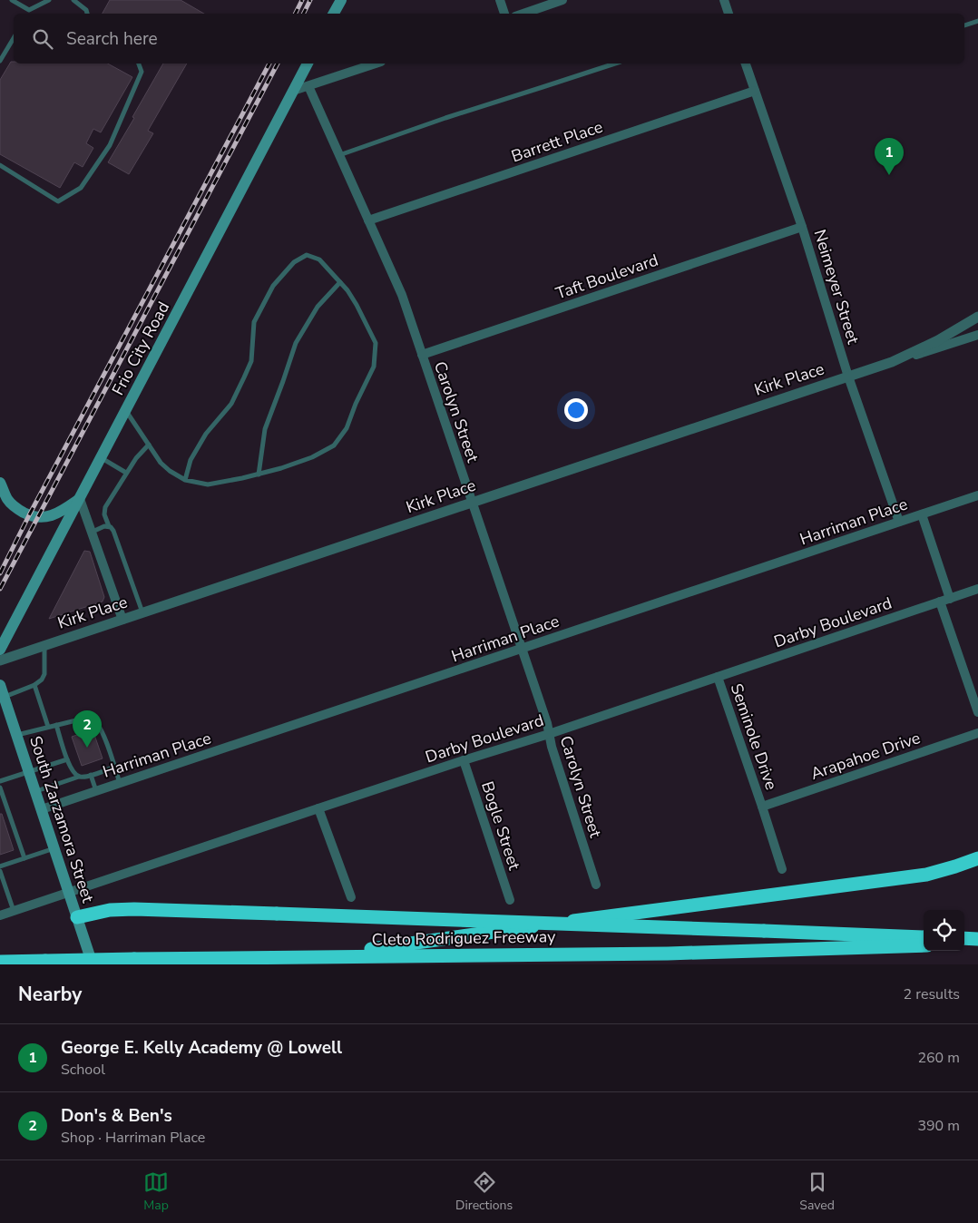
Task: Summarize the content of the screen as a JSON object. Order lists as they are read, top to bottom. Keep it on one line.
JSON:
{"streets":{"highway":["Cleto Rodriguez Freeway"],"main road":["Frio City Road","South Zarzamora Street"],"street":["Barrett Place","Taft Boulevard","Neimeyer Street","Kirk Place","Carolyn Street","Harriman Place","Darby Boulevard","Seminole Drive","Arapahoe Drive","Bogle Street"]},"crossings":[["Barrett Place","Neimeyer Street"],["Barrett Place","Carolyn Street"],["Taft Boulevard","Neimeyer Street"],["Taft Boulevard","Carolyn Street"],["Neimeyer Street","Kirk Place"],["Neimeyer Street","Harriman Place"],["Kirk Place","Carolyn Street"],["Carolyn Street","Harriman Place"],["Carolyn Street","Darby Boulevard"],["Harriman Place","South Zarzamora Street"],["Darby Boulevard","Seminole Drive"],["Darby Boulevard","South Zarzamora Street"],["Darby Boulevard","Bogle Street"],["Seminole Drive","Arapahoe Drive"]],"page":{"search":"Search here","pins":["1","2"],"heading":["Nearby","2 results"],"list":[{"mark":"1","name":"George E. Kelly Academy @ Lowell","note":"School","value":"260 m"},{"mark":"2","name":"Don's & Ben's","note":"Shop · Harriman Place","value":"390 m"}],"nav":["Map","Directions","Saved"]}}
